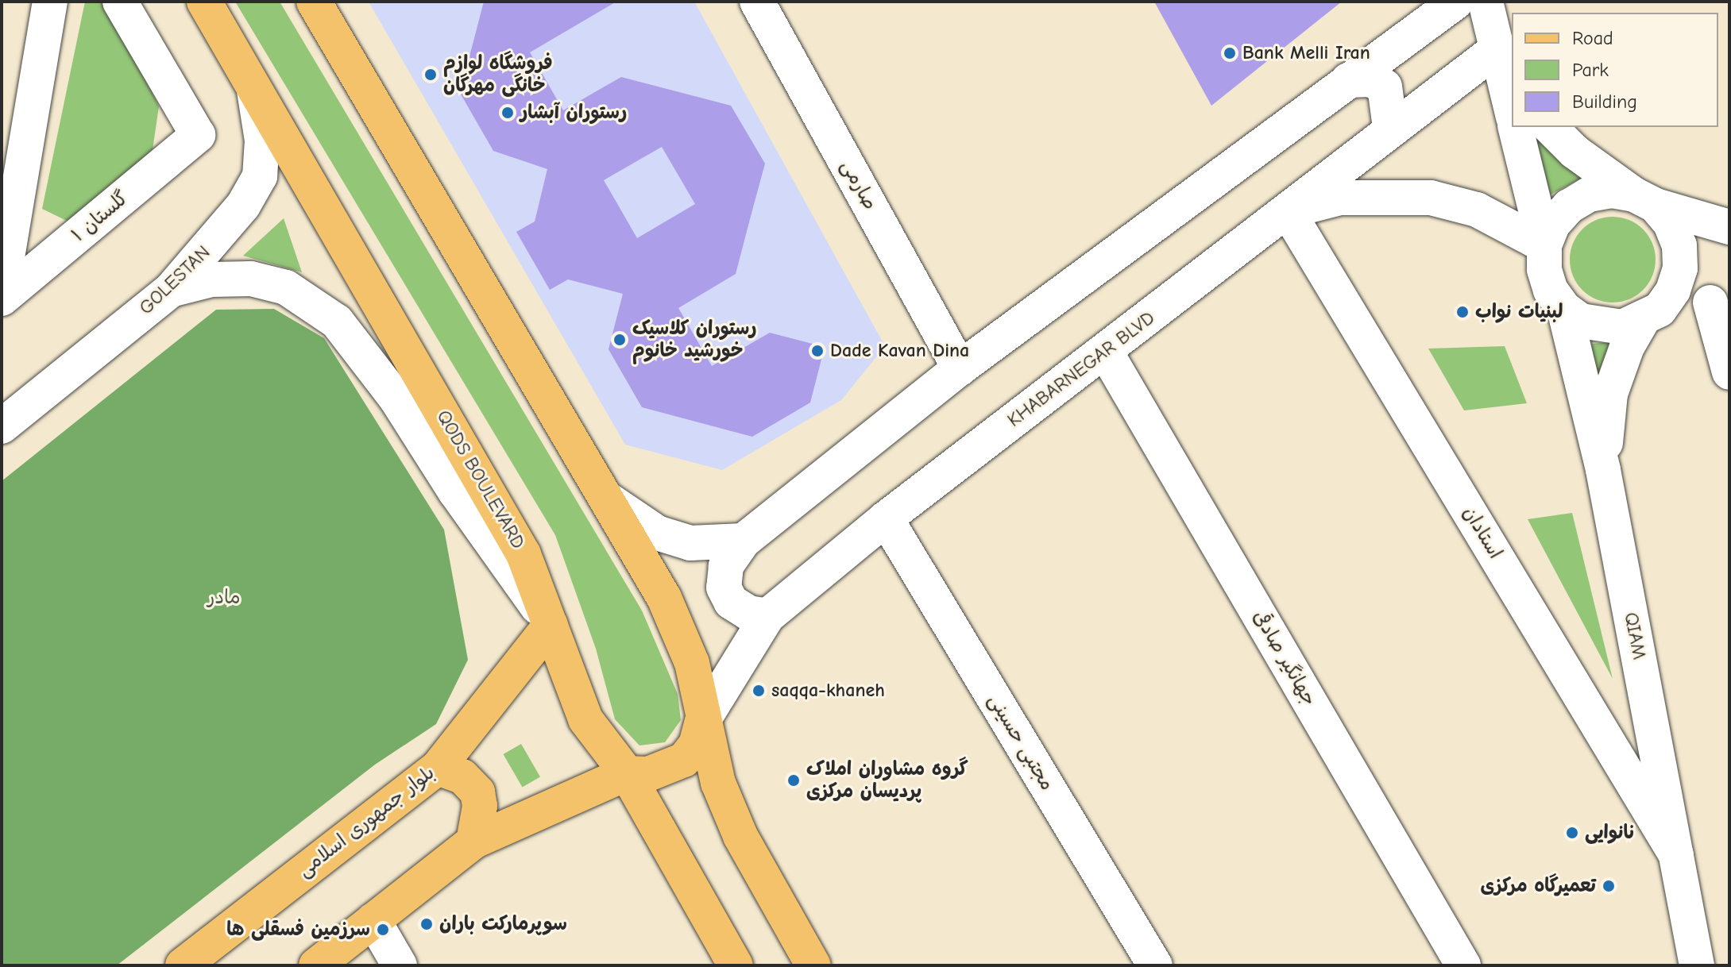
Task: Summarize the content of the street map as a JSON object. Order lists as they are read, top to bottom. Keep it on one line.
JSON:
{"streets":{"main road":["QODS BOULEVARD","بلوار جمهوری اسلامی"],"street":["صارمی","گلستان ۱","GOLESTAN","KHABARNEGAR BLVD","استادان","QIAM","جهانگیر صادقی","مجتبی حسینی"]},"crossings":[["GOLESTAN","QODS BOULEVARD"],["KHABARNEGAR BLVD","استادان"],["KHABARNEGAR BLVD","جهانگیر صادقی"],["KHABARNEGAR BLVD","مجتبی حسینی"],["QODS BOULEVARD","بلوار جمهوری اسلامی"],["استادان","QIAM"]],"parks":["مادر"],"places":["Bank Melli Iran","فروشگاه لوازم خانگی مهرگان","رستوران آبشار","لبنیات نواب","رستوران کلاسیک خورشید خانوم","Dade Kavan Dina","saqqa-khaneh","گروه مشاوران املاک پردیسان مرکزی","نانوایی","تعمیرگاه مرکزی","سوپرمارکت باران","سرزمین فسقلی ها"],"legend":["Road","Park","Building"]}
